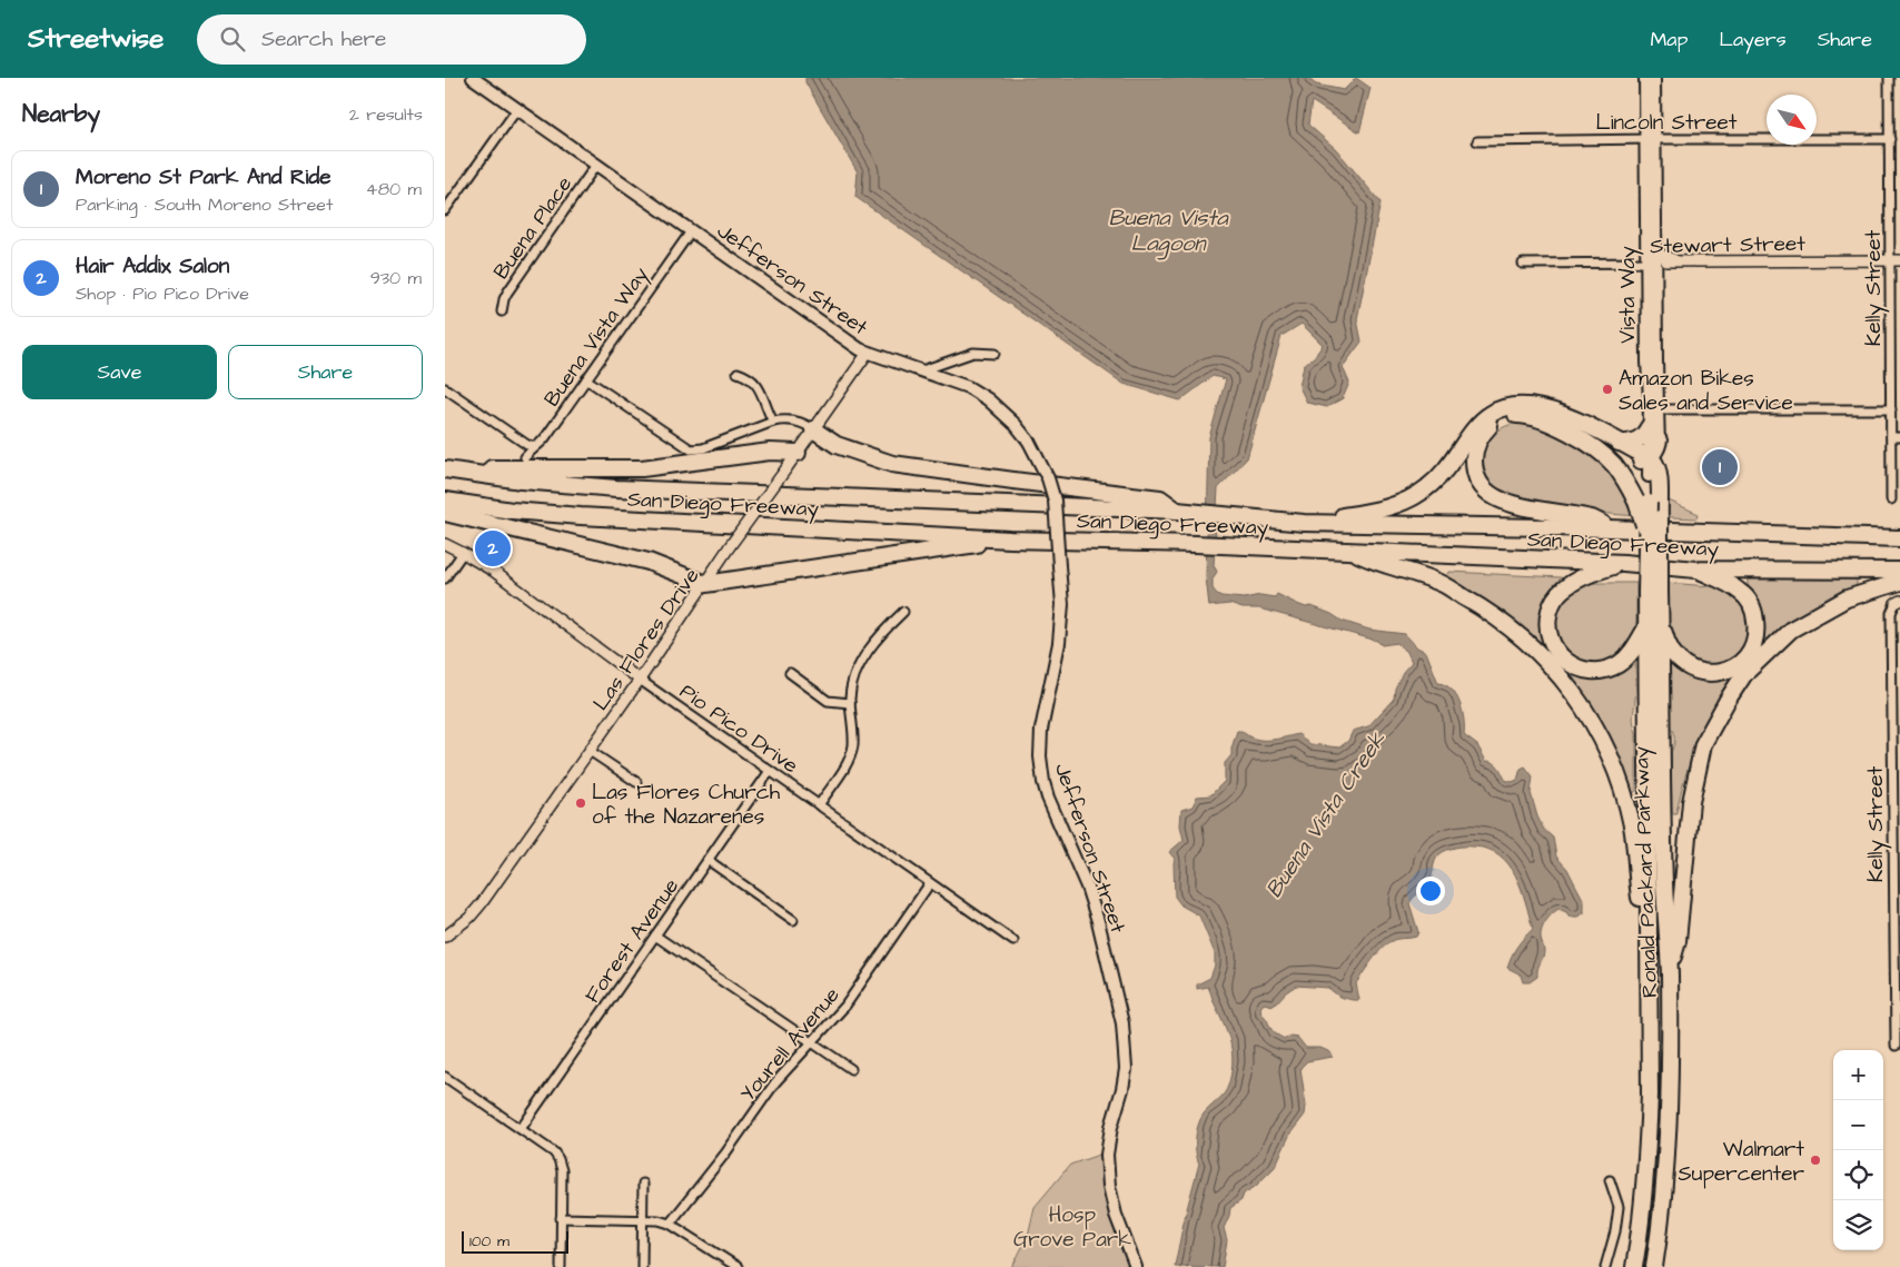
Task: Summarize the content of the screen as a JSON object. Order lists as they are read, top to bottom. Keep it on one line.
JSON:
{"streets":{"highway":["Vista Way","San Diego Freeway","Ronald Packard Parkway"],"main road":["Jefferson Street"],"street":["Lincoln Street","Buena Place","Stewart Street","Kelly Street","Buena Vista Way","Las Flores Drive","Pio Pico Drive","Forest Avenue","Yourell Avenue"]},"crossings":[["Lincoln Street","Kelly Street"],["Lincoln Street","Vista Way"],["Buena Place","Jefferson Street"],["Stewart Street","Kelly Street"],["Stewart Street","Vista Way"],["Jefferson Street","Buena Vista Way"],["Jefferson Street","Las Flores Drive"],["Vista Way","Ronald Packard Parkway"],["Las Flores Drive","Pio Pico Drive"],["Pio Pico Drive","Forest Avenue"],["Pio Pico Drive","Yourell Avenue"]],"water":["Buena Vista Lagoon","Buena Vista Creek"],"parks":["Hosp Grove Park"],"places":["Amazon Bikes Sales and Service","Las Flores Church of the Nazarenes","Walmart Supercenter"],"scale_bar":"100 m","north":"bottom right","page":{"header":"Streetwise","search":"Search here","nav":["Map","Layers","Share"],"heading":["Nearby","2 results"],"list":[{"mark":"1","name":"Moreno St Park And Ride","note":"Parking · South Moreno Street","value":"480 m"},{"mark":"2","name":"Hair Addix Salon","note":"Shop · Pio Pico Drive","value":"930 m"}],"buttons":["Save","Share"],"pins":["1","2"],"map_buttons":["+","−"],"scale":"100 m"}}
